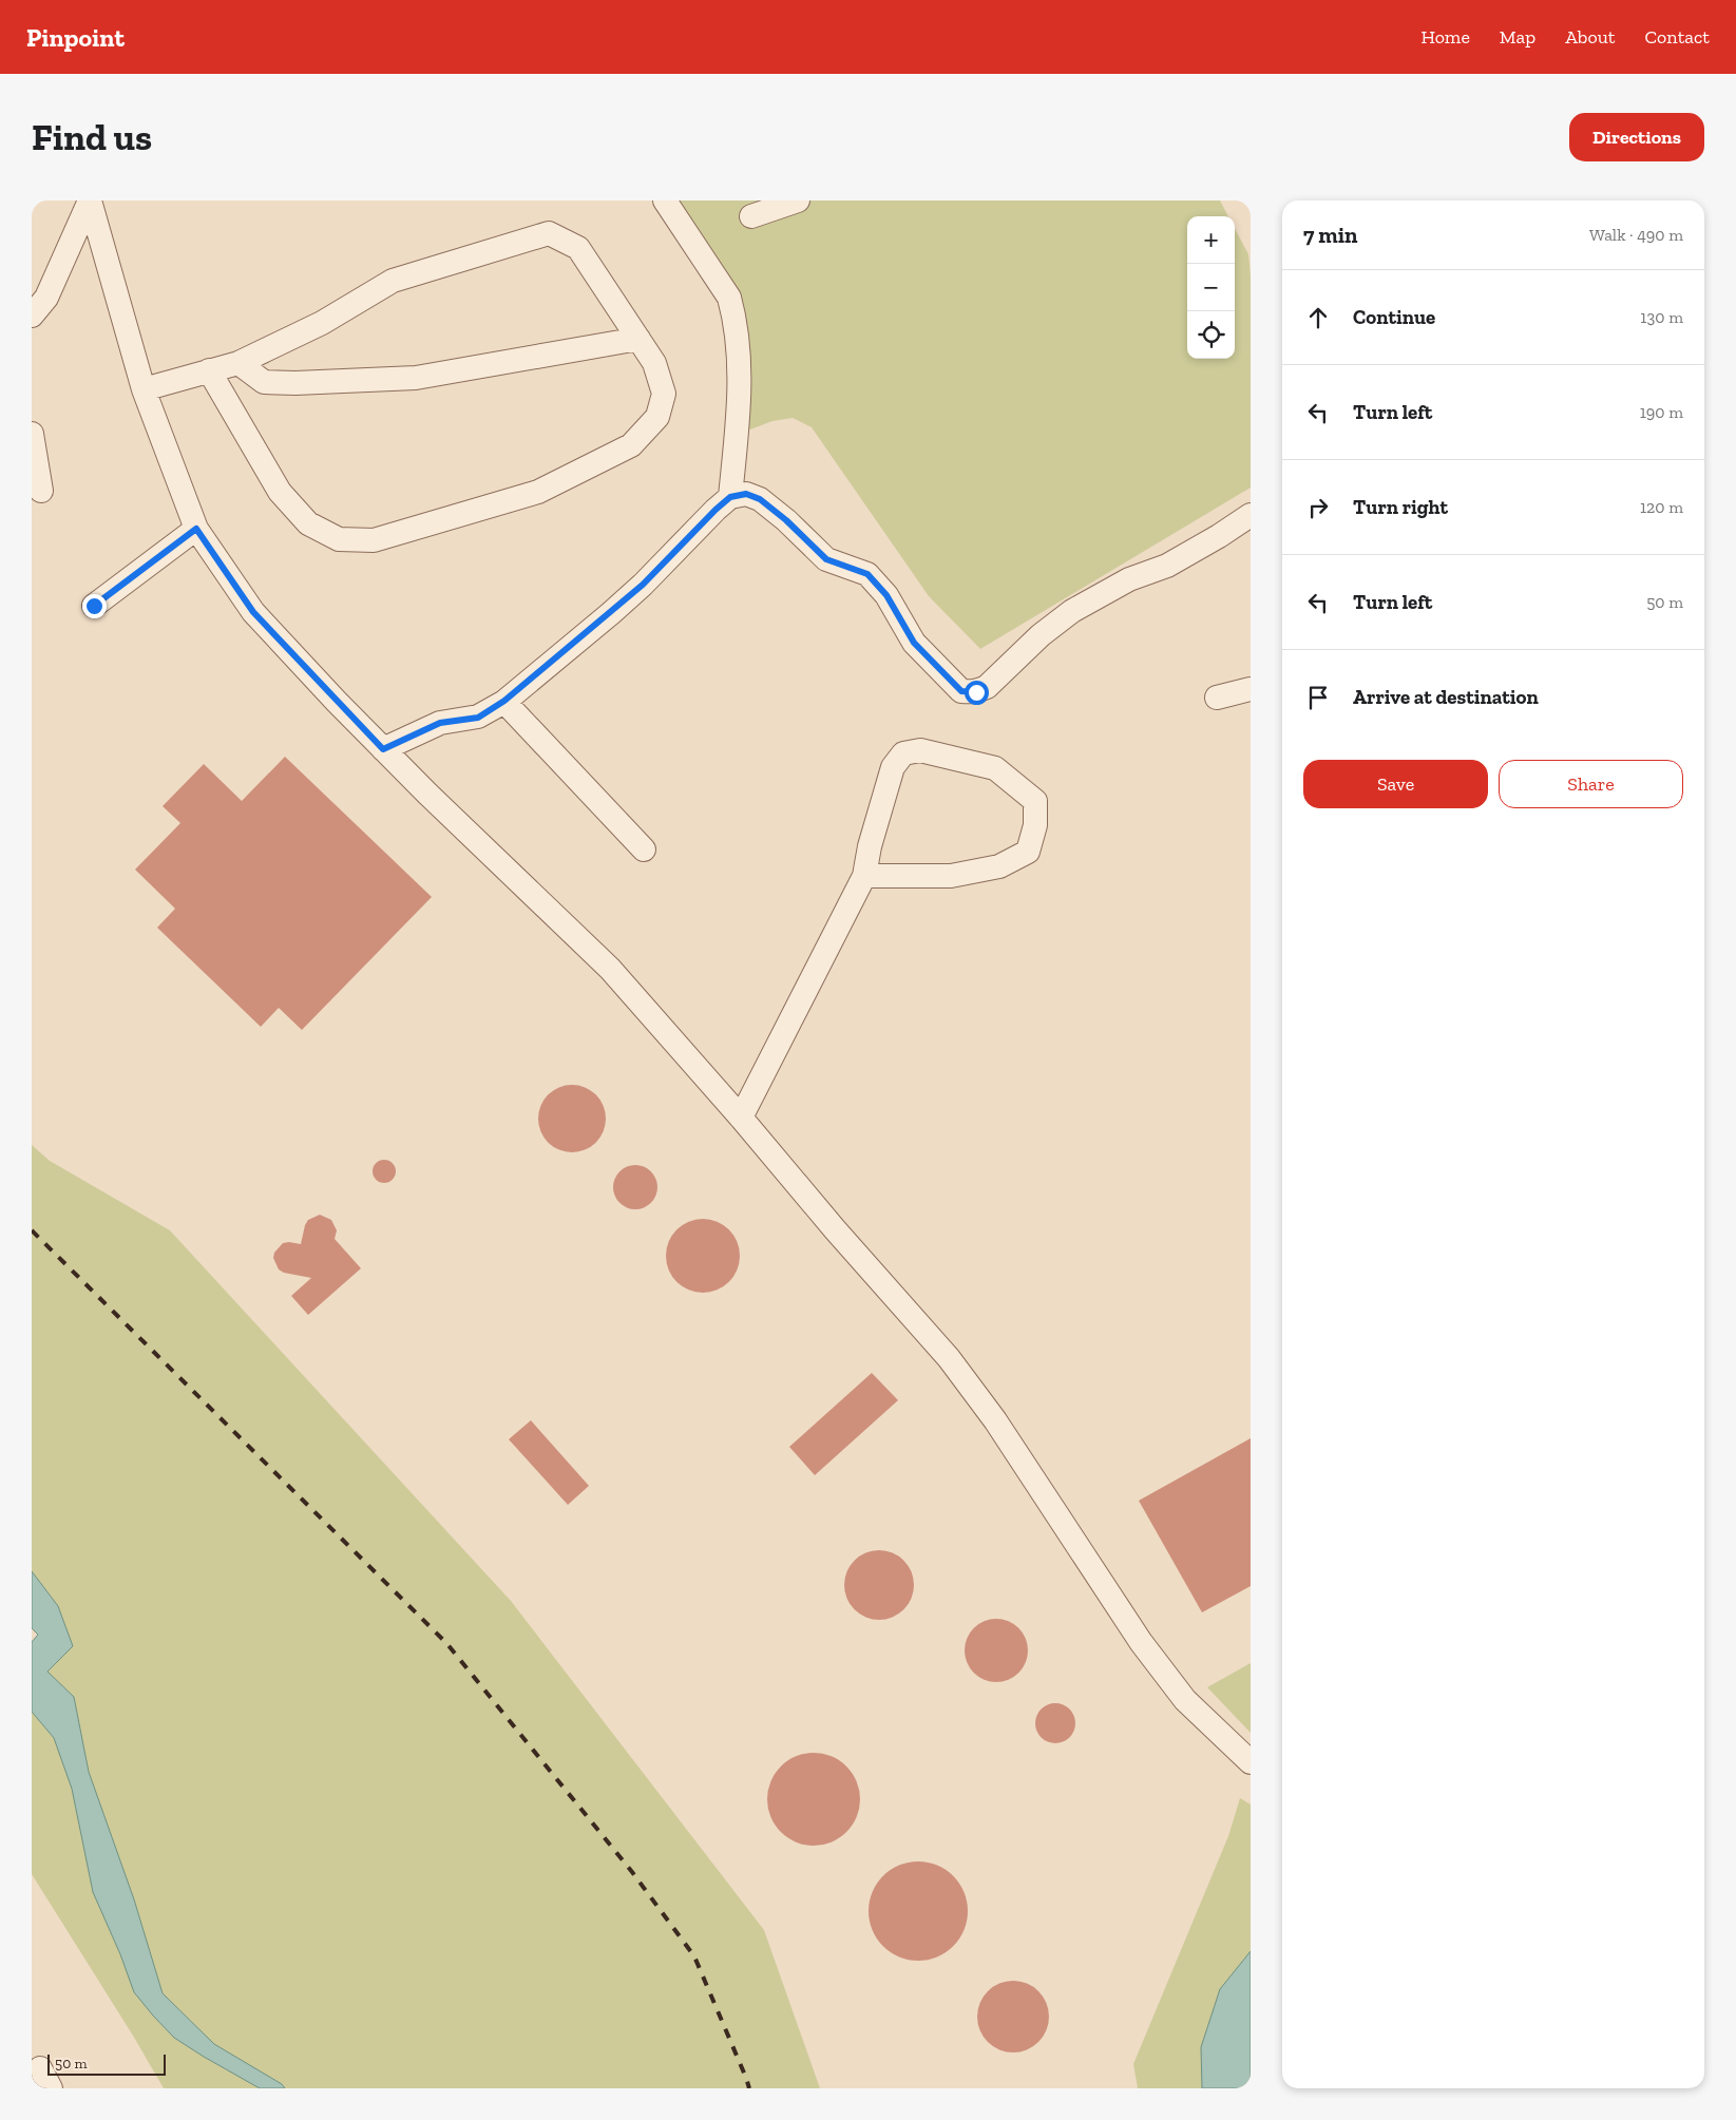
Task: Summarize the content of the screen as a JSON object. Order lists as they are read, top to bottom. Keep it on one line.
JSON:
{"scale_bar":"50 m","page":{"header":"Pinpoint","nav":["Home","Map","About","Contact"],"buttons":["Directions",["Save","Share"]],"title":"Find us","heading":["7 min","Walk · 490 m"],"map_buttons":["+","−"],"list":[["Continue","130 m"],["Turn left","190 m"],["Turn right","120 m"],["Turn left","50 m"],"Arrive at destination"],"scale":"50 m"}}
